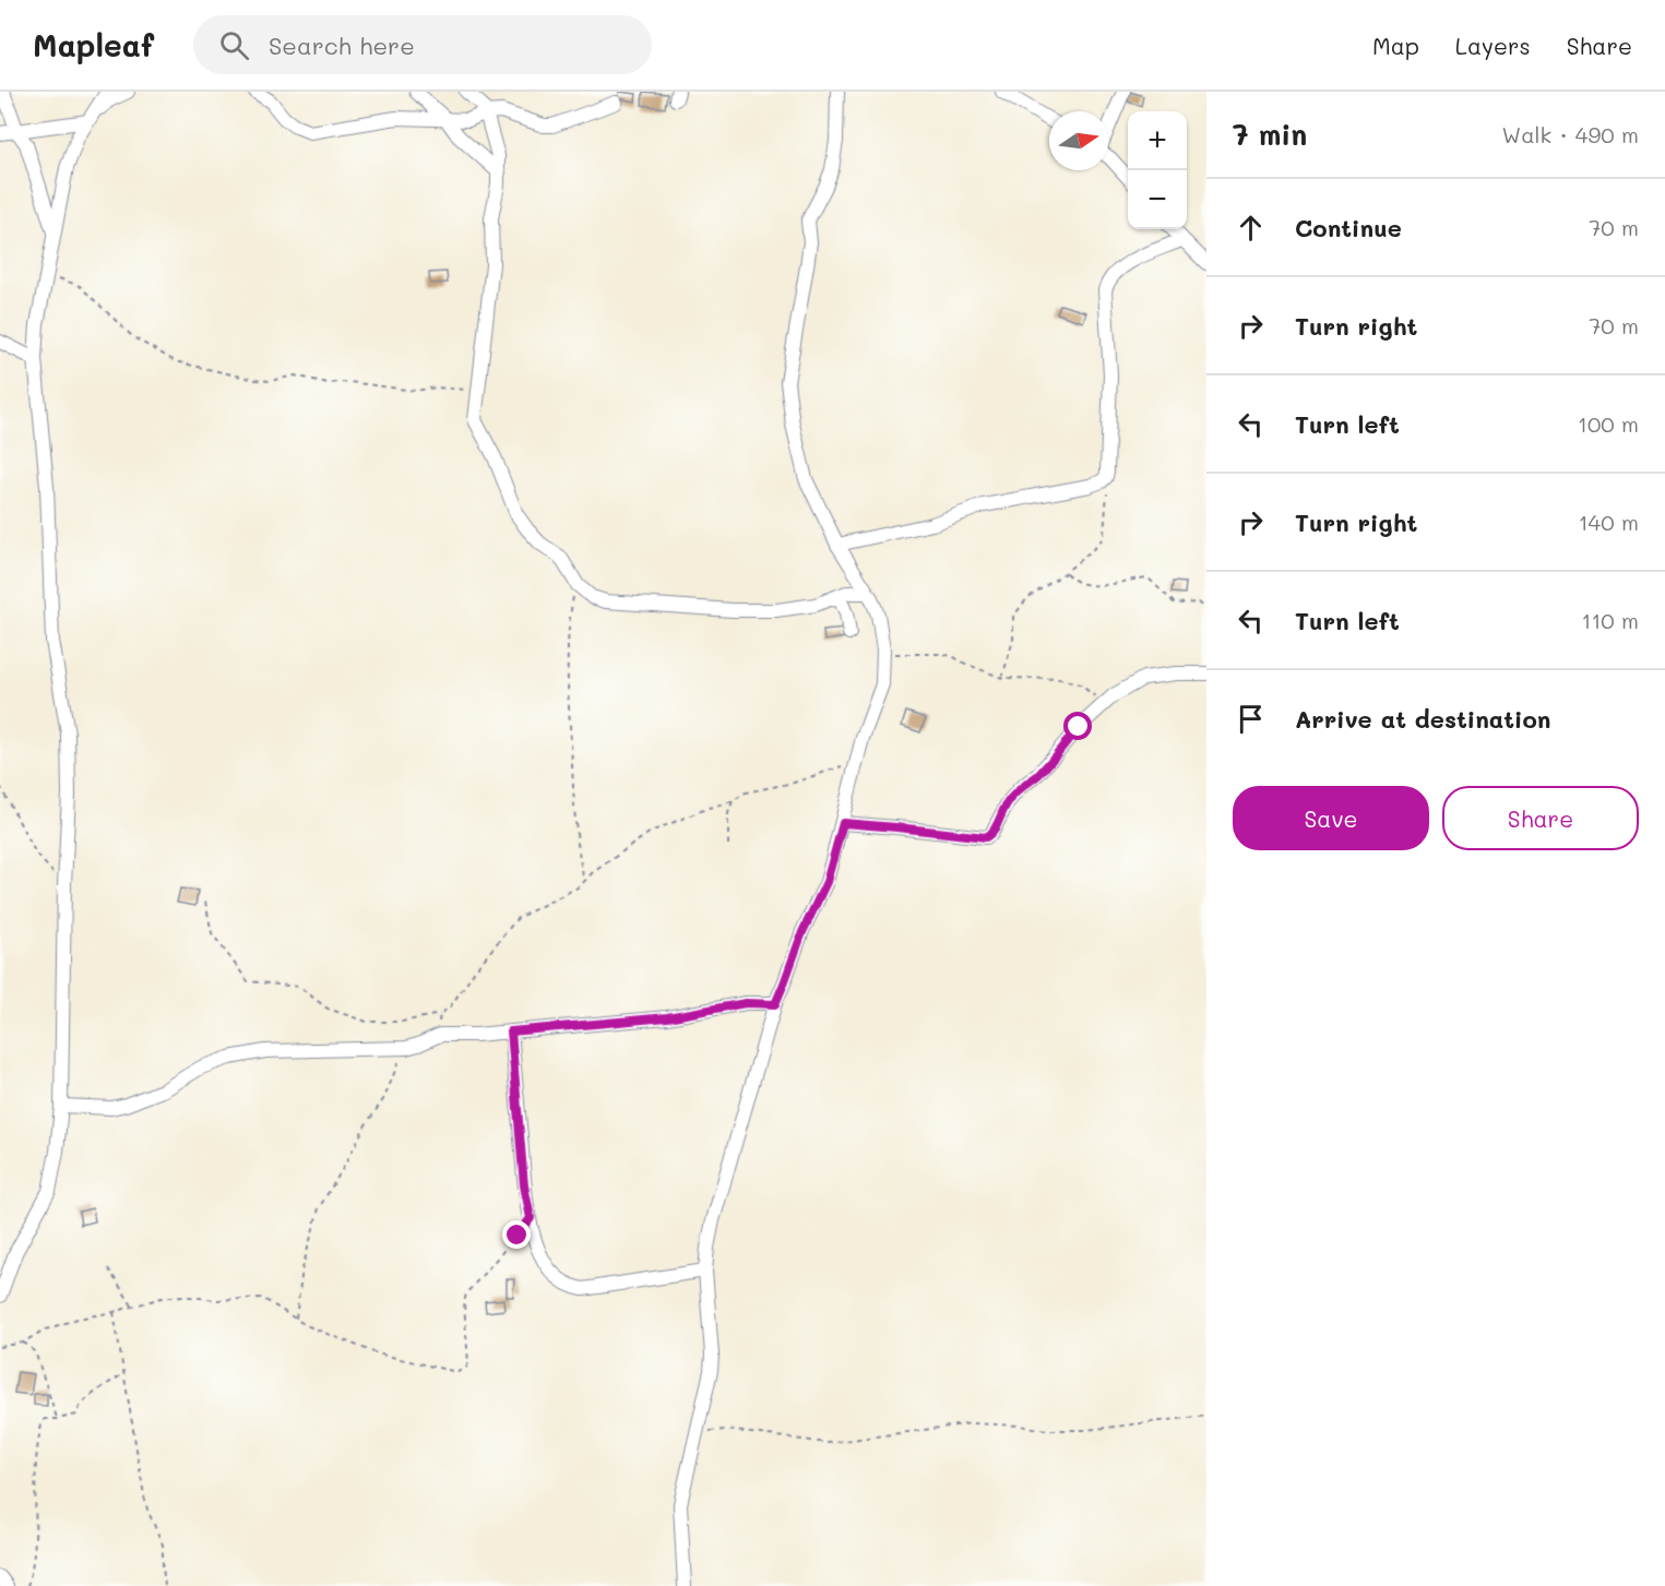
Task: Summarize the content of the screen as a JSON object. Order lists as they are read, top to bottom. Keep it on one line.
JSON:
{"north":"right","page":{"header":"Mapleaf","search":"Search here","nav":["Map","Layers","Share"],"heading":["7 min","Walk · 490 m"],"map_buttons":["+","−"],"list":[["Continue","70 m"],["Turn right","70 m"],["Turn left","100 m"],["Turn right","140 m"],["Turn left","110 m"],"Arrive at destination"],"buttons":["Save","Share"]}}
